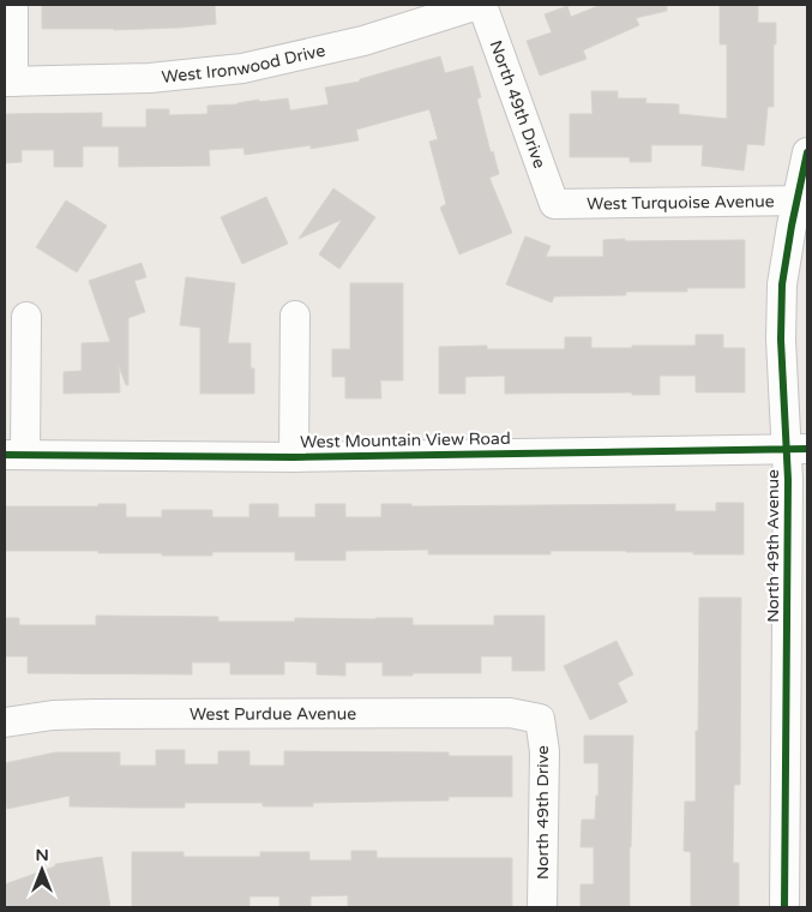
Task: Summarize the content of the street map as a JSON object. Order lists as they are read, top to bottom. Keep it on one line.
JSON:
{"streets":{"street":["West Ironwood Drive","North 49th Drive","West Turquoise Avenue","West Mountain View Road","North 49th Avenue","West Purdue Avenue"]},"crossings":[["North 49th Drive","West Turquoise Avenue"],["North 49th Drive","West Purdue Avenue"],["West Turquoise Avenue","North 49th Avenue"],["West Mountain View Road","North 49th Avenue"]],"north":"top"}
